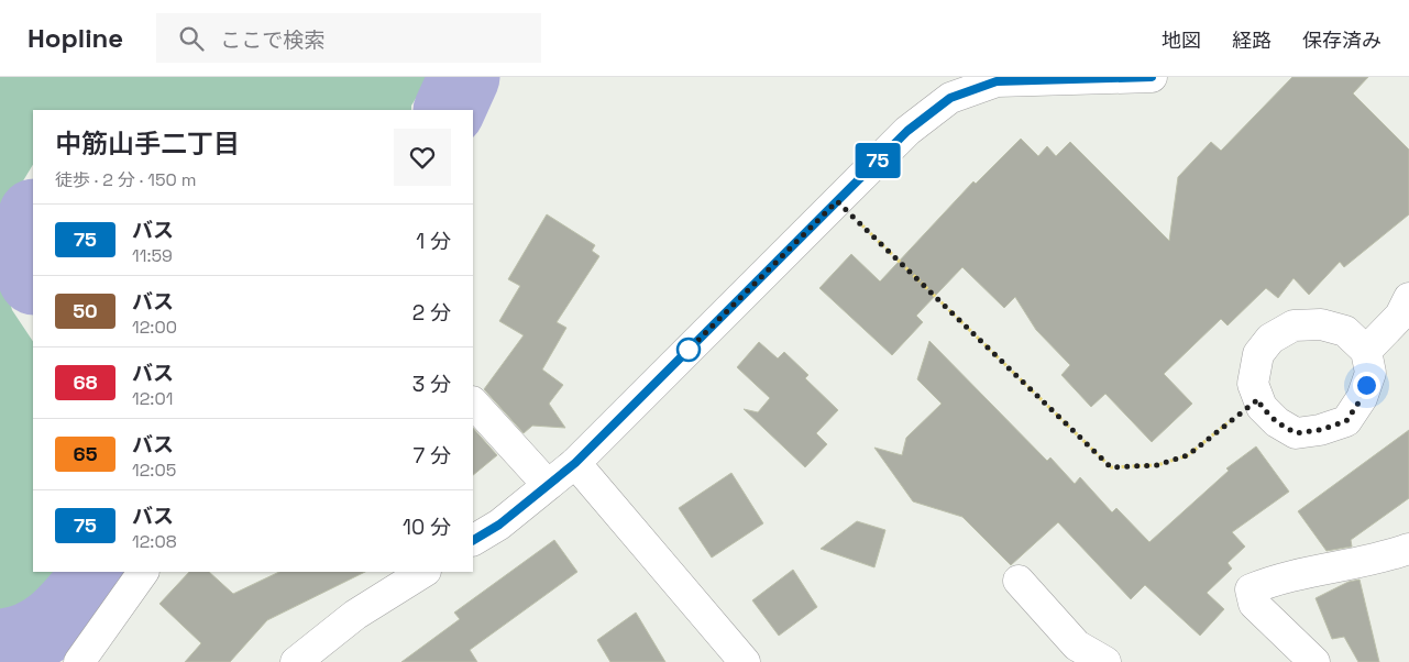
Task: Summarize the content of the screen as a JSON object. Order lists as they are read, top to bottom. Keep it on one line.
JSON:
{"lines":["bus line 75"],"page":{"header":"Hopline","search":"ここで検索","nav":["地図","経路","保存済み"],"on_map":"75","heading":["中筋山手二丁目","徒歩 · 2 分 · 150 m"],"list":[{"mark":"75","name":"バス","note":"11:59","value":"1 分"},{"mark":"50","name":"バス","note":"12:00","value":"2 分"},{"mark":"68","name":"バス","note":"12:01","value":"3 分"},{"mark":"65","name":"バス","note":"12:05","value":"7 分"},{"mark":"75","name":"バス","note":"12:08","value":"10 分"}]}}
